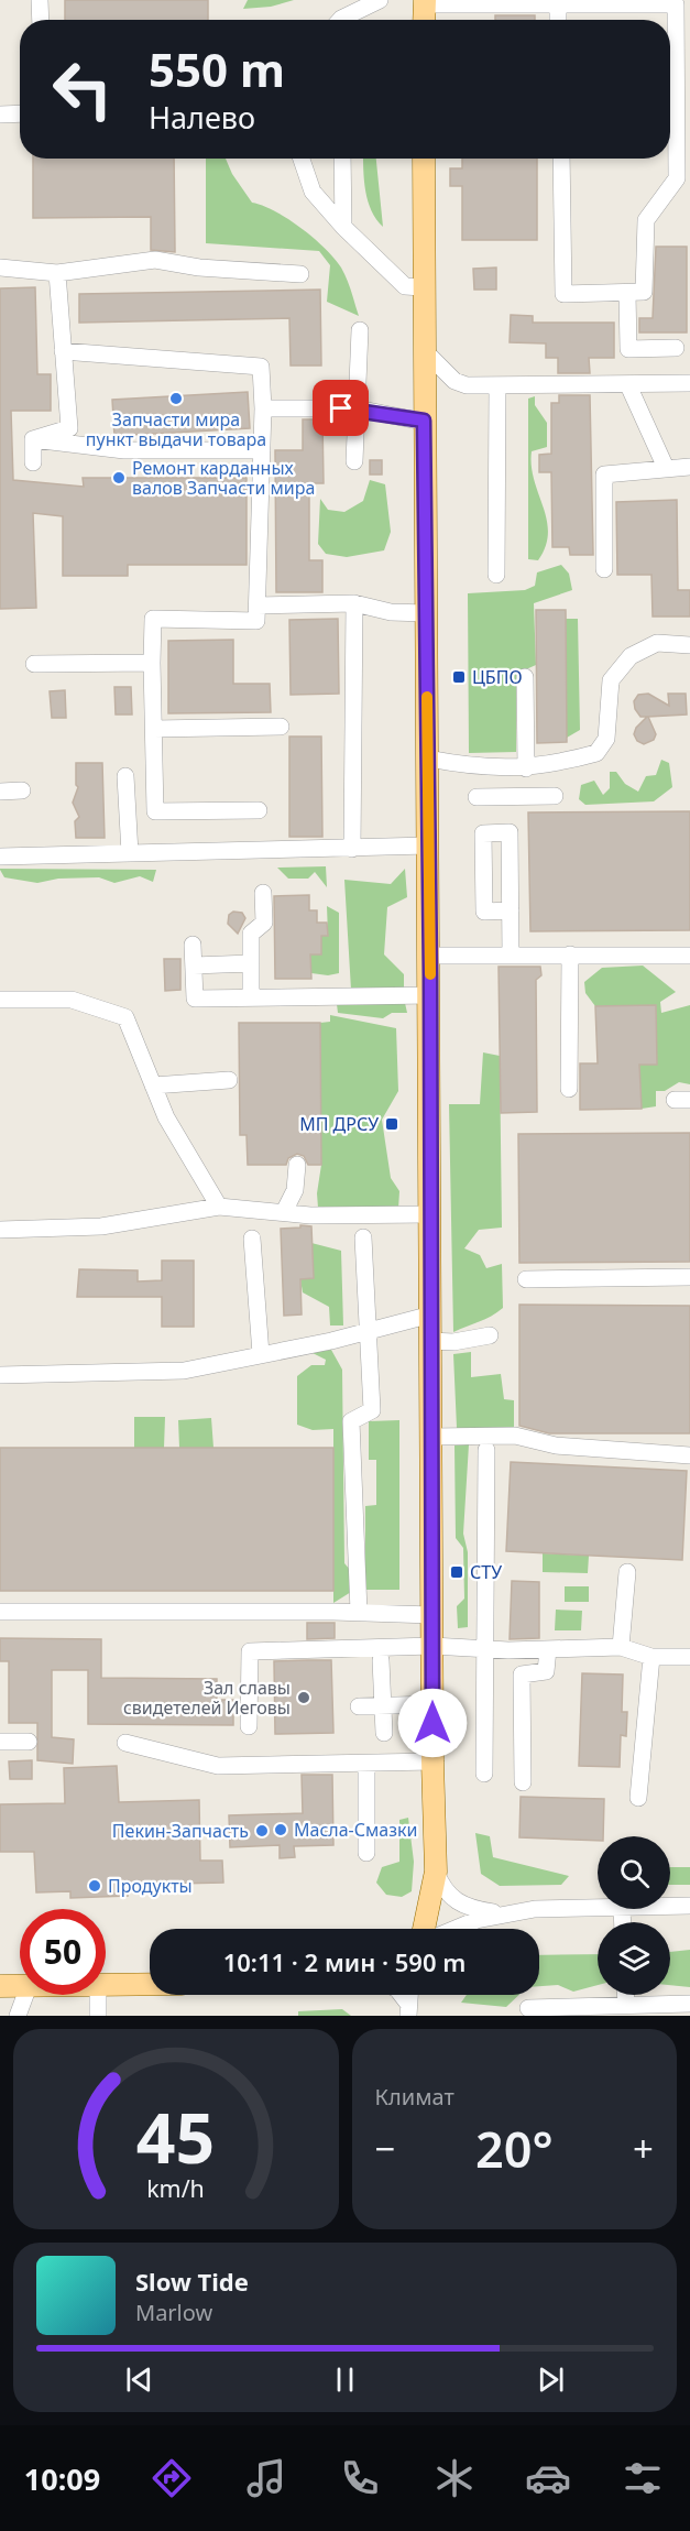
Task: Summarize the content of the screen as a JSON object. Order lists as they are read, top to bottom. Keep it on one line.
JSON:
{"places":{"other":["Запчасти мира пункт выдачи товара","Ремонт карданных валов Запчасти мира","Зал славы свидетелей Иеговы","Масла-Смазки","Пекин-Запчасть","Продукты"],"transit":["ЦБПО","МП ДРСУ","СТУ"]},"page":{"turn":["550 m","Налево"],"limit":"50","trip":"10:11 · 2 мин · 590 m","tile":"Климат","heat":["−","20°","+"],"song":["Slow Tide","Marlow"],"tabs":"10:09","gauge":["45","km/h"]}}
